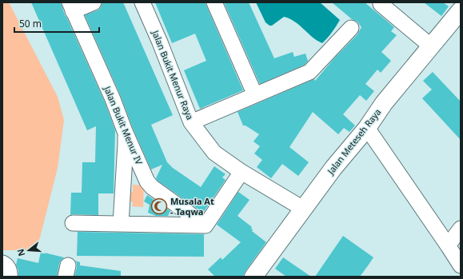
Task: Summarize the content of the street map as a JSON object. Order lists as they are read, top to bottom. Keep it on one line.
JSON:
{"streets":{"main road":["Jalan Meteseh Raya"],"street":["Jalan Bukit Menur Raya","Jalan Bukit Menur IV"]},"crossings":[["Jalan Bukit Menur Raya","Jalan Meteseh Raya"]],"places":{"mosque":["Musala At - Taqwa"]},"scale_bar":"50 m","north":"left"}
